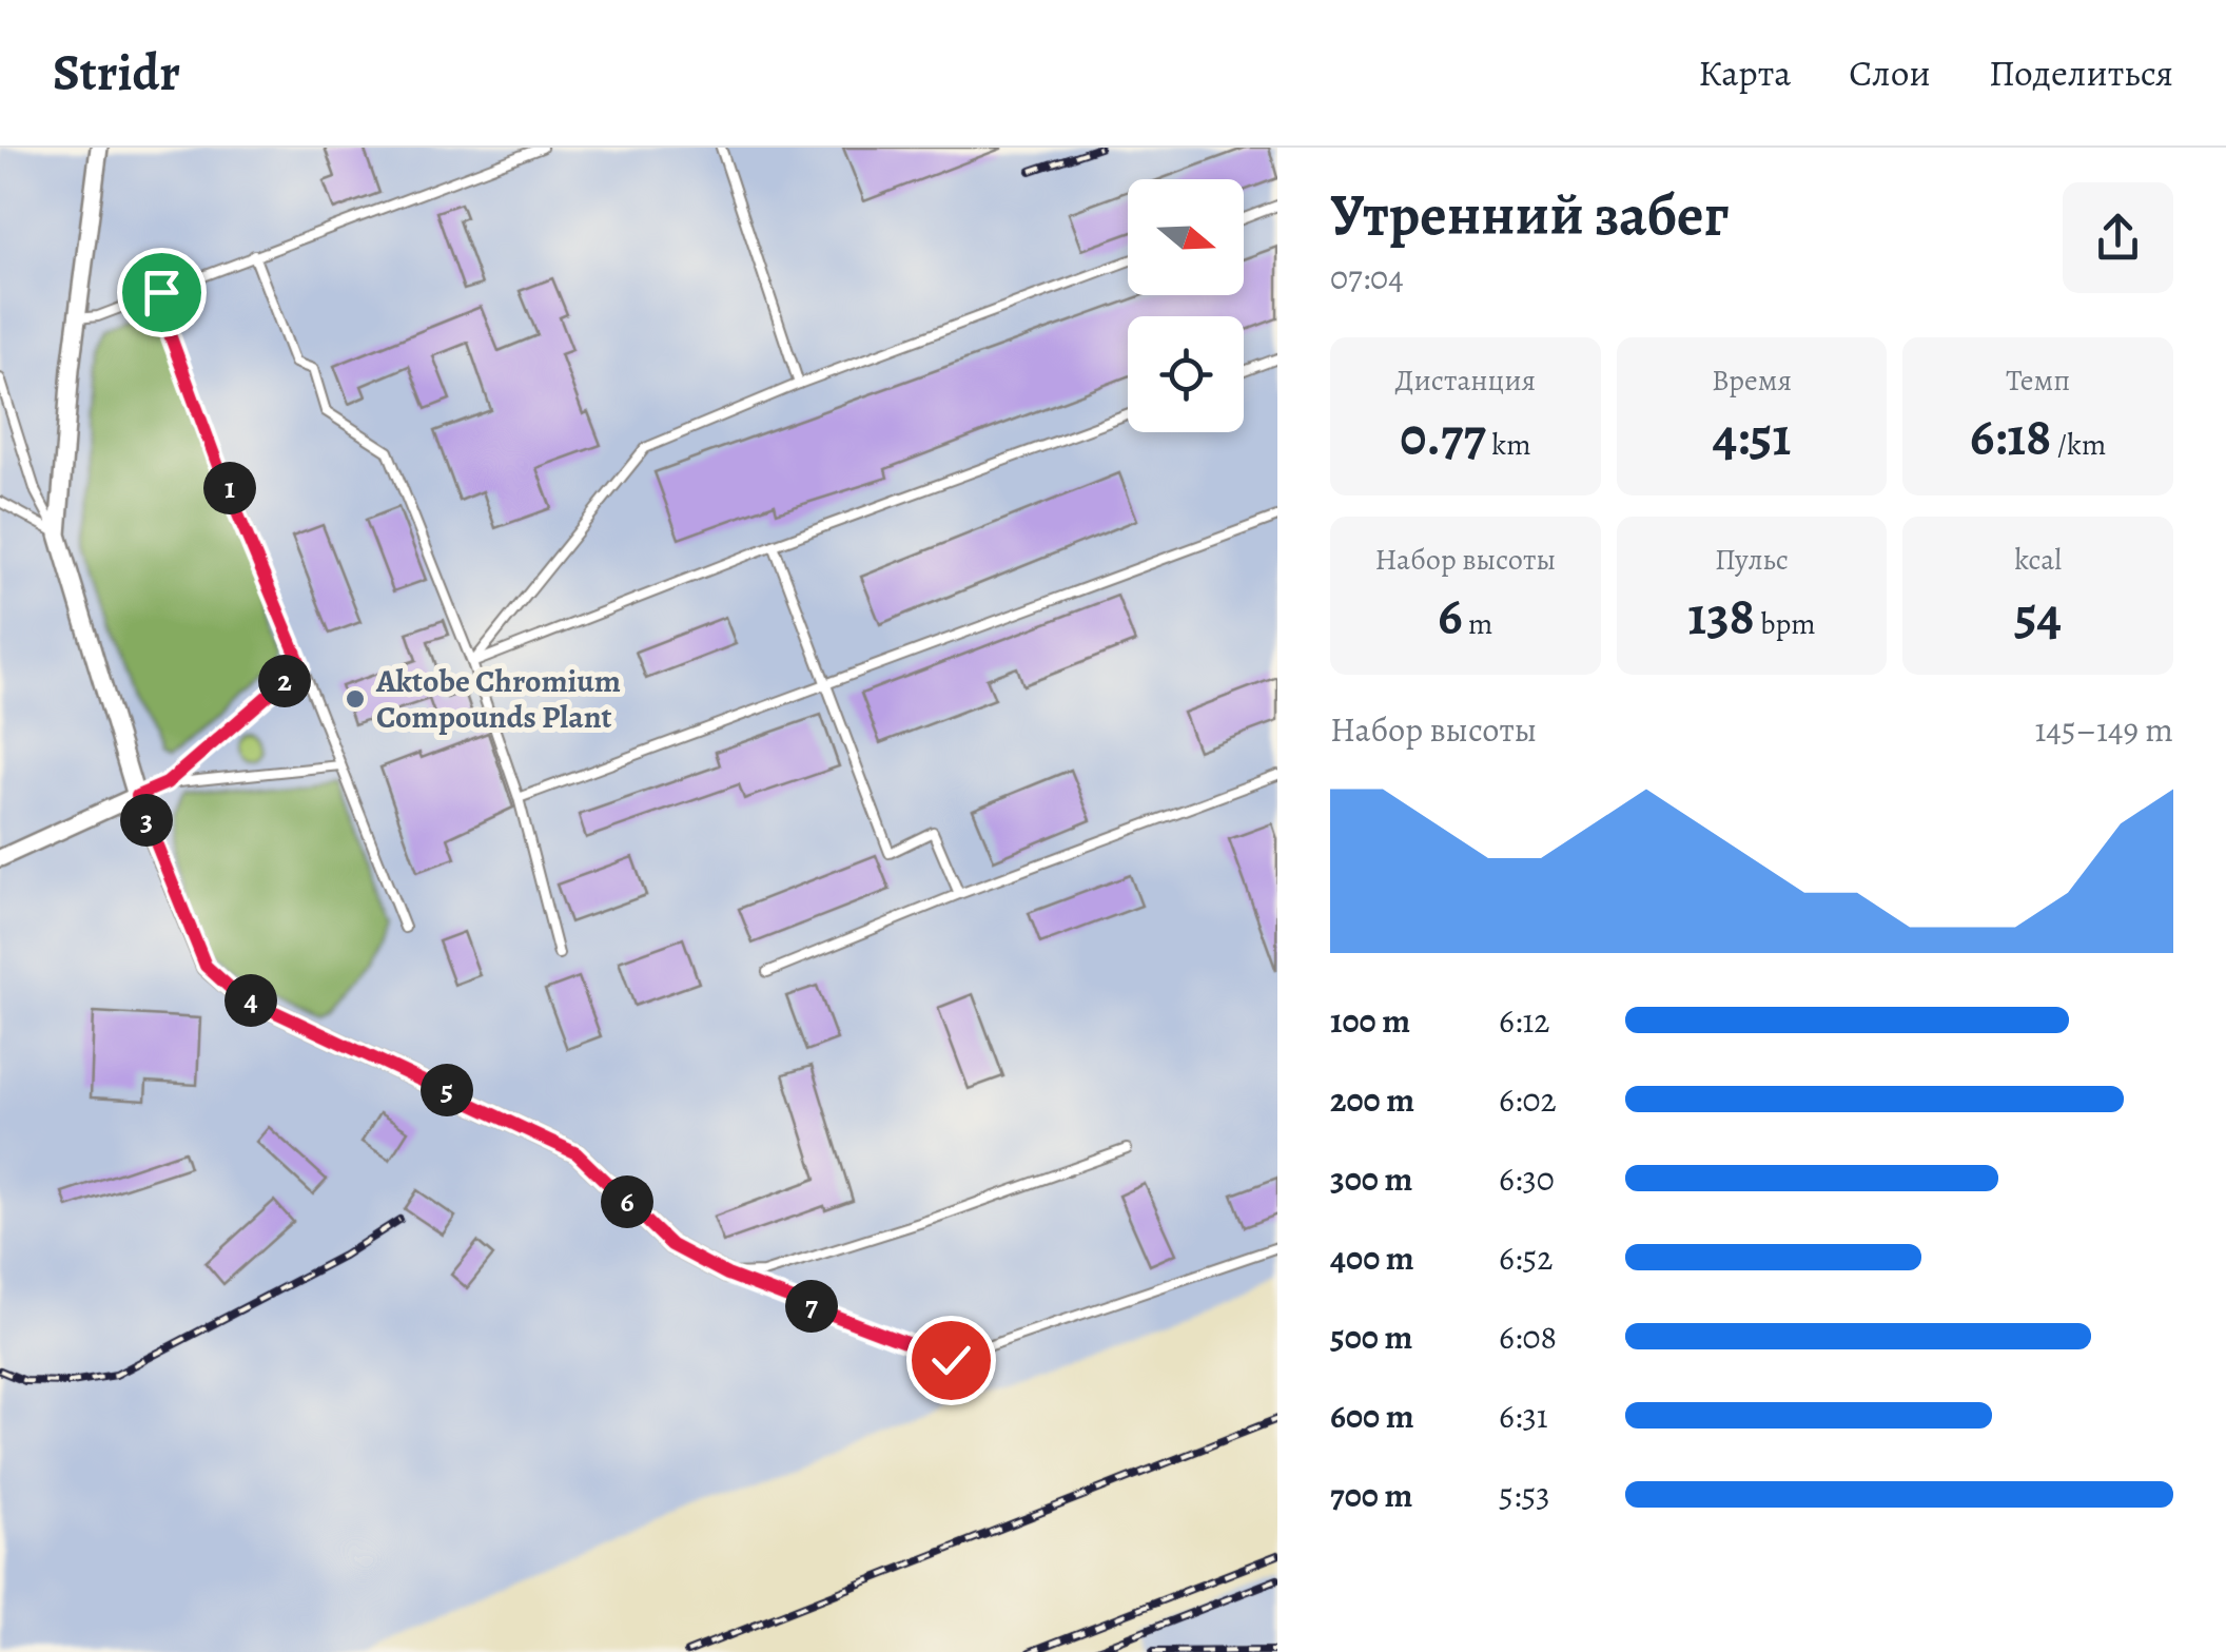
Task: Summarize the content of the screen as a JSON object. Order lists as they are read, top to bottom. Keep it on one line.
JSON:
{"places":["Aktobe Chromium Compounds Plant"],"north":"right","page":{"header":"Stridr","nav":["Карта","Слои","Поделиться"],"heading":["Утренний забег","07:04"],"stats":[["Дистанция","0.77 km"],["Время","4:51"],["Темп","6:18 /km"],["Набор высоты","6 m"],["Пульс","138 bpm"],["kcal","54"]],"pins":["1","2","3","4","5","6","7"],"chart":["Набор высоты","145–149 m"],"list":[{"name":"100 m","note":"6:12"},{"name":"200 m","note":"6:02"},{"name":"300 m","note":"6:30"},{"name":"400 m","note":"6:52"},{"name":"500 m","note":"6:08"},{"name":"600 m","note":"6:31"},{"name":"700 m","note":"5:53"}]}}
